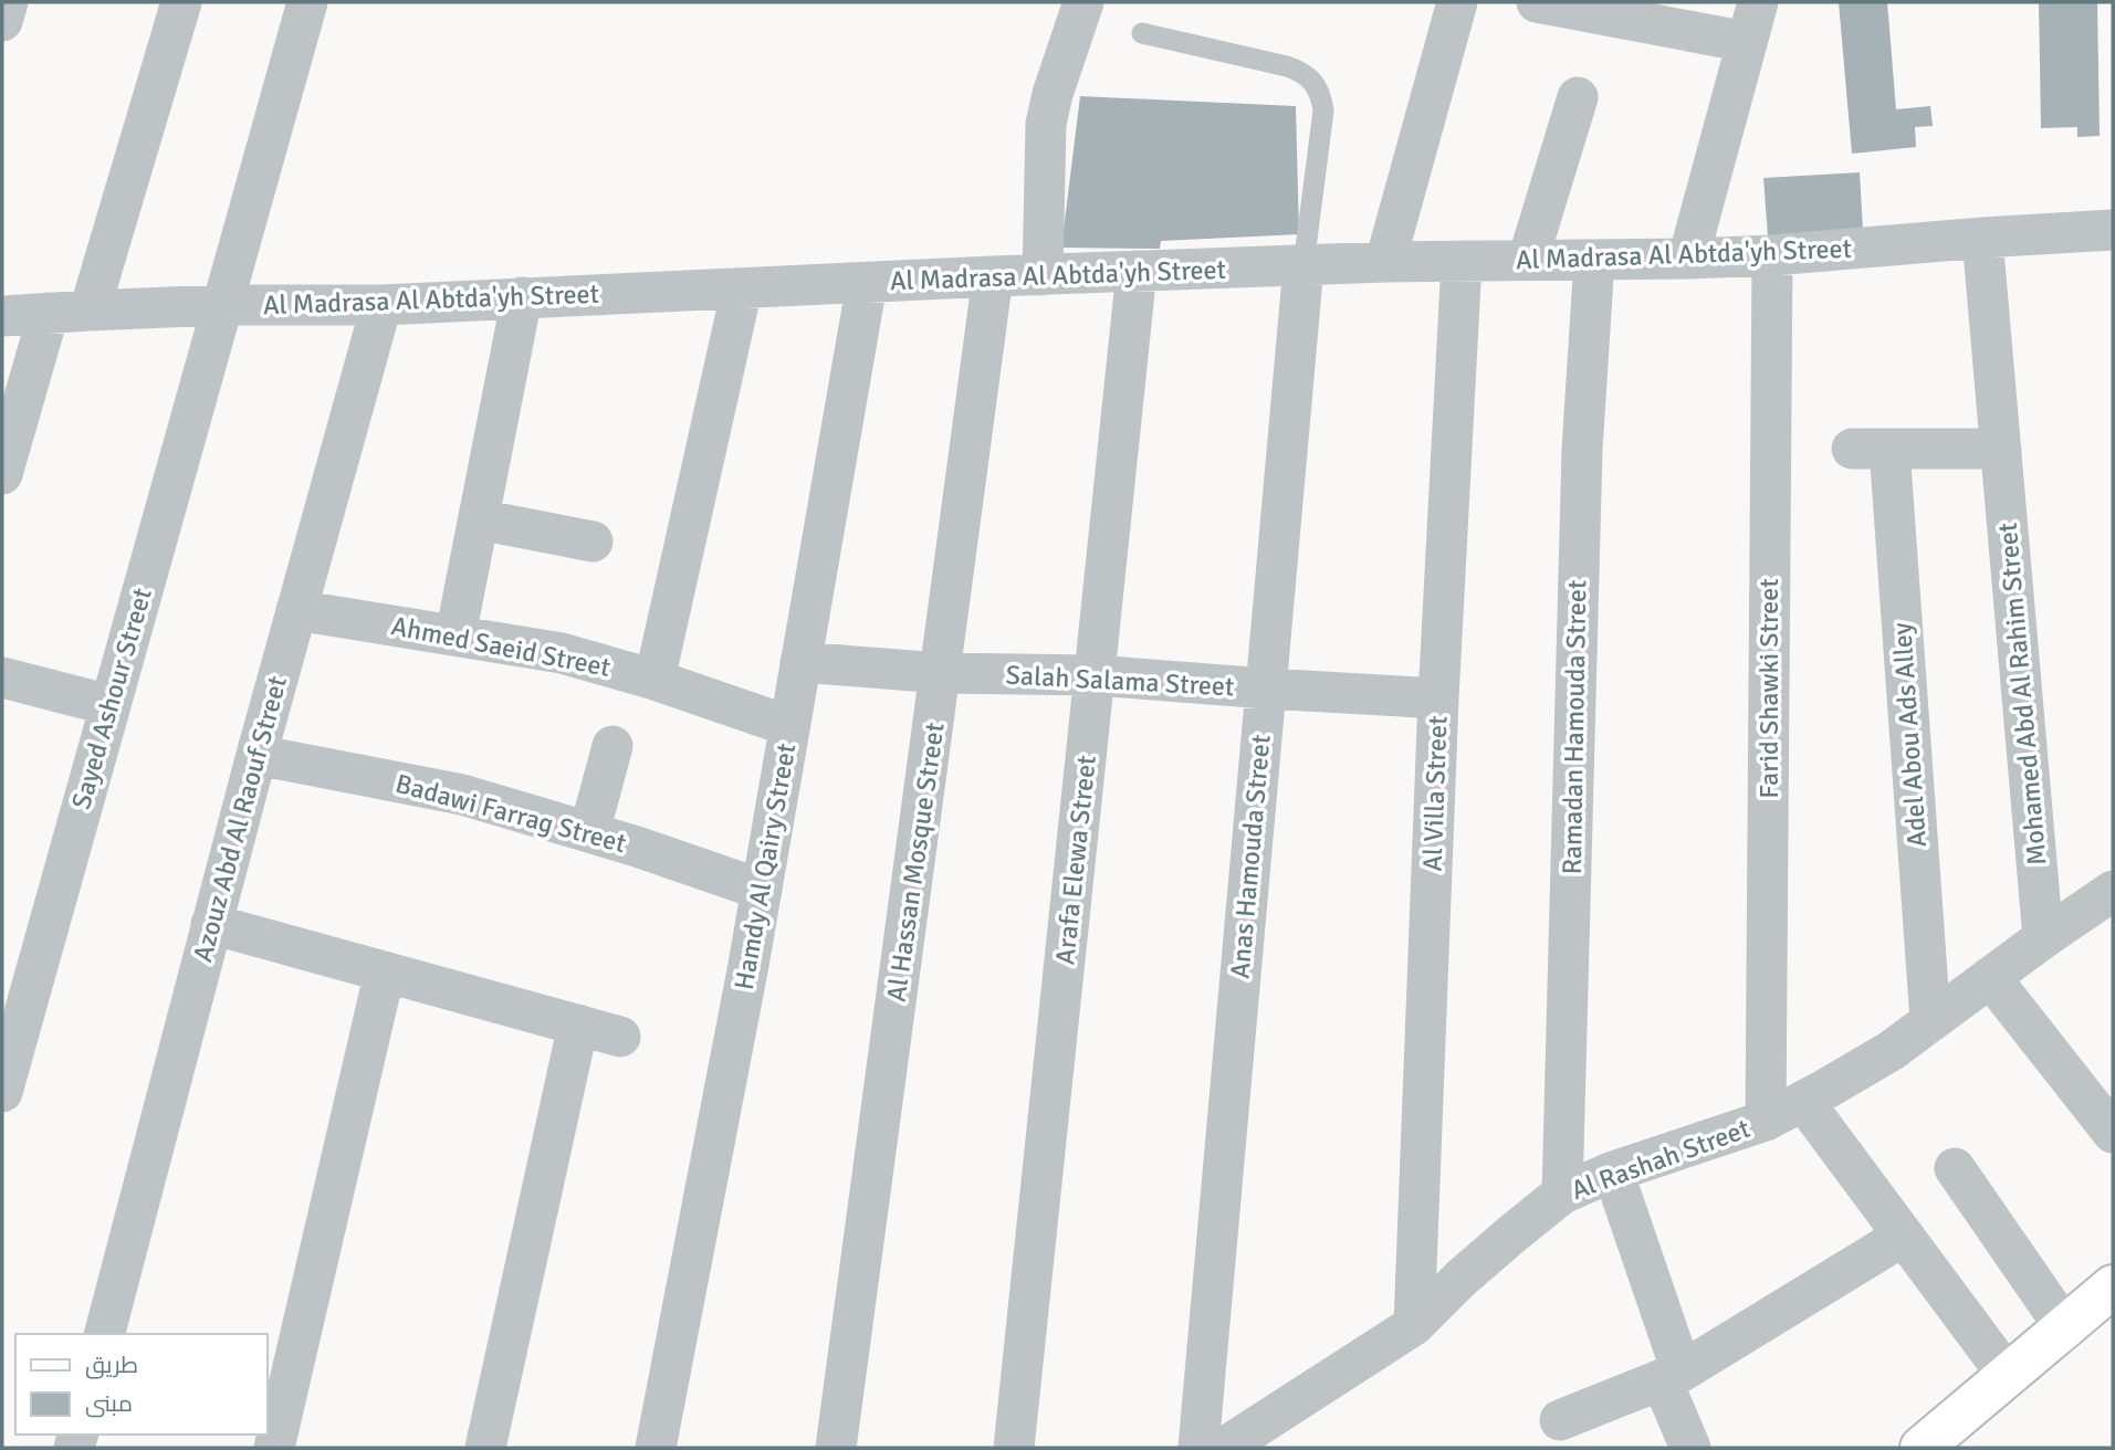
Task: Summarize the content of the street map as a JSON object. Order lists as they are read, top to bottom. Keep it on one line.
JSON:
{"streets":{"street":["Al Madrasa Al Abtda'yh Street","Ahmed Saeid Street","Salah Salama Street","Farid Shawki Street","Mohamed Abd Al Rahim Street","Sayed Ashour Street","Ramadan Hamouda Street","Adel Abou Ads Alley","Al Villa Street","Badawi Farrag Street","Azouz Abd Al Raouf Street","Anas Hamouda Street","Arafa Elewa Street","Al Hassan Mosque Street","Hamdy Al Qairy Street","Al Rashah Street"]},"crossings":[["Al Madrasa Al Abtda'yh Street","Farid Shawki Street"],["Al Madrasa Al Abtda'yh Street","Mohamed Abd Al Rahim Street"],["Al Madrasa Al Abtda'yh Street","Sayed Ashour Street"],["Al Madrasa Al Abtda'yh Street","Ramadan Hamouda Street"],["Al Madrasa Al Abtda'yh Street","Al Villa Street"],["Al Madrasa Al Abtda'yh Street","Azouz Abd Al Raouf Street"],["Al Madrasa Al Abtda'yh Street","Anas Hamouda Street"],["Al Madrasa Al Abtda'yh Street","Arafa Elewa Street"],["Al Madrasa Al Abtda'yh Street","Al Hassan Mosque Street"],["Al Madrasa Al Abtda'yh Street","Hamdy Al Qairy Street"],["Ahmed Saeid Street","Azouz Abd Al Raouf Street"],["Ahmed Saeid Street","Hamdy Al Qairy Street"],["Salah Salama Street","Al Villa Street"],["Salah Salama Street","Anas Hamouda Street"],["Salah Salama Street","Arafa Elewa Street"],["Salah Salama Street","Al Hassan Mosque Street"],["Salah Salama Street","Hamdy Al Qairy Street"],["Farid Shawki Street","Al Rashah Street"],["Mohamed Abd Al Rahim Street","Adel Abou Ads Alley"],["Mohamed Abd Al Rahim Street","Al Rashah Street"],["Ramadan Hamouda Street","Al Rashah Street"],["Adel Abou Ads Alley","Al Rashah Street"],["Al Villa Street","Al Rashah Street"],["Badawi Farrag Street","Azouz Abd Al Raouf Street"],["Badawi Farrag Street","Hamdy Al Qairy Street"]],"legend":["طريق","مبنى"]}
